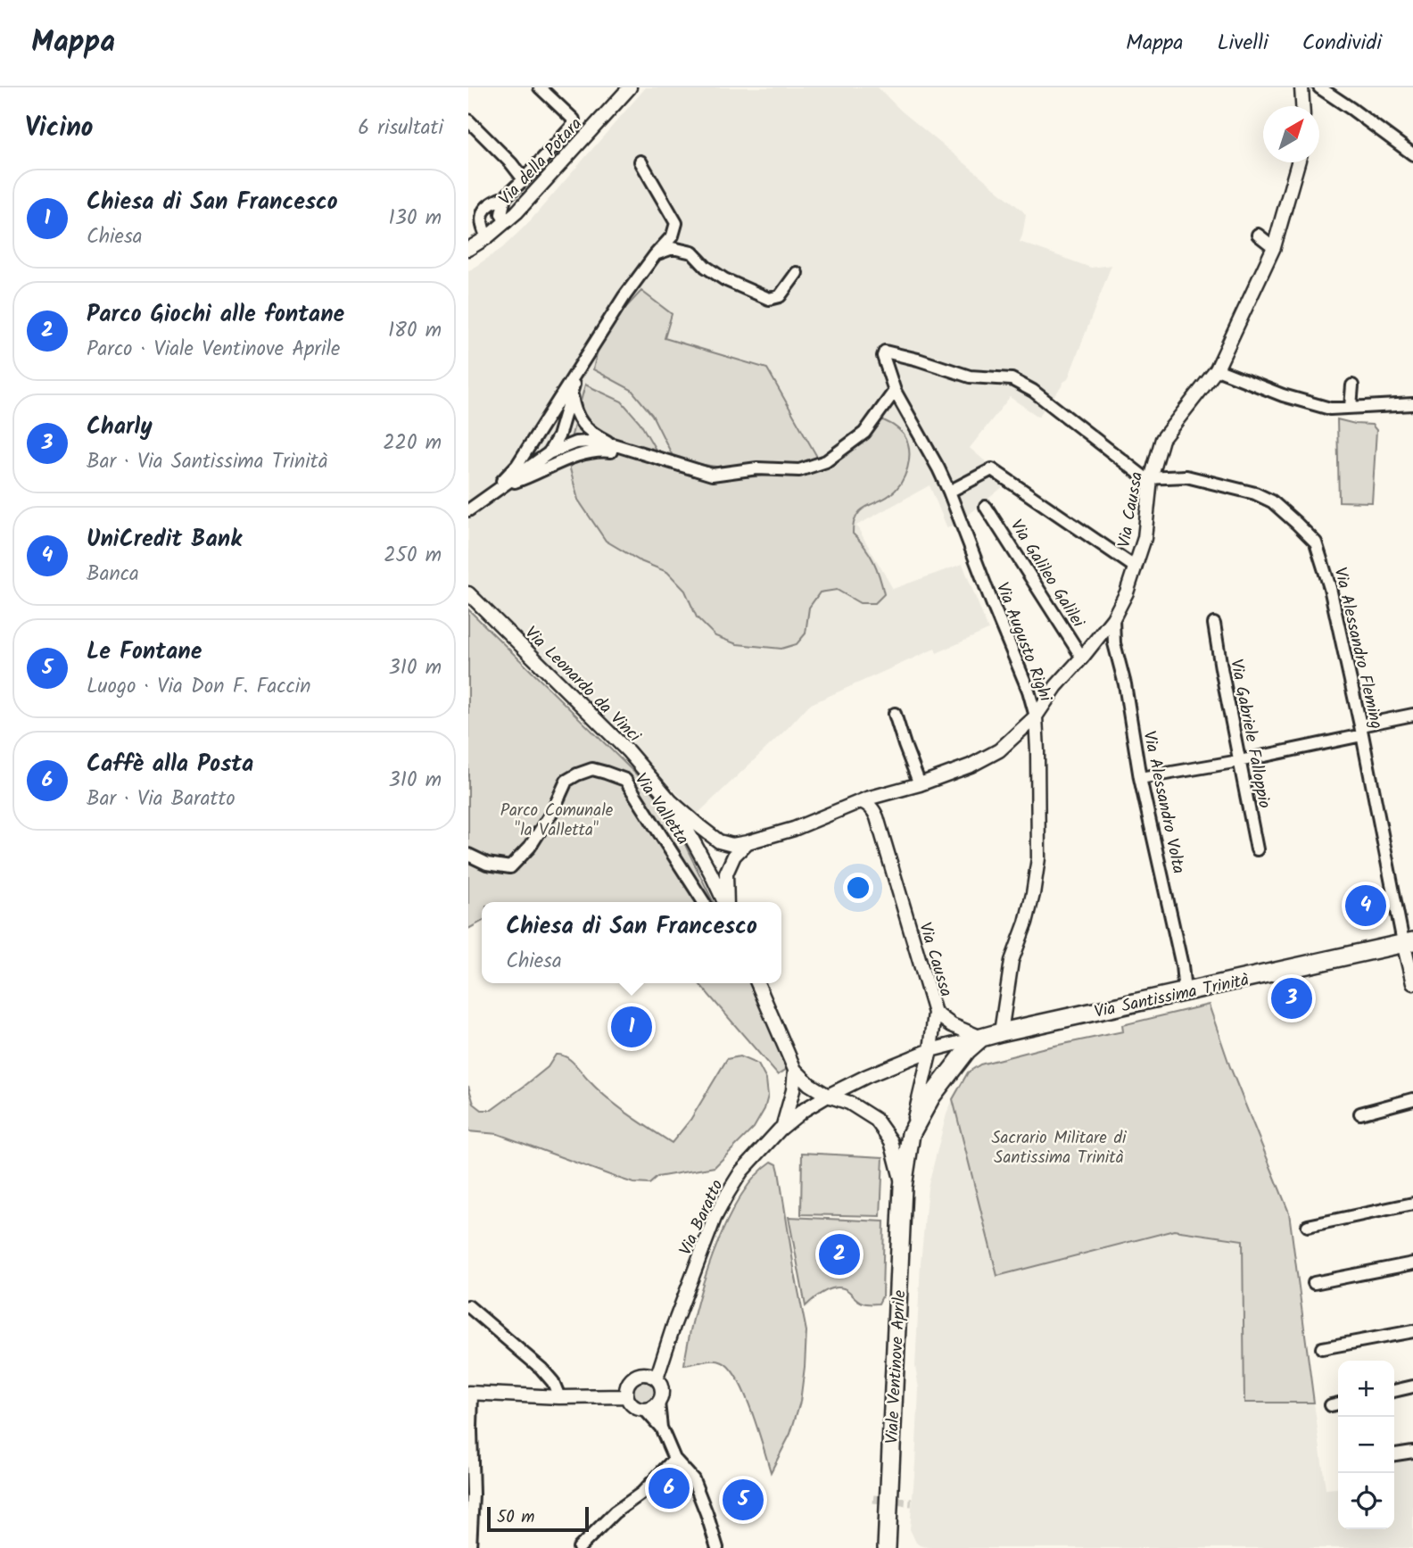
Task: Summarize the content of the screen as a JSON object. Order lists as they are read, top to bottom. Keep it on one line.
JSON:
{"streets":{"main road":["Via Santissima Trinità","Viale Ventinove Aprile"],"street":["Via della Potara","Via Caussa","Via Galileo Galilei","Via Augusto Righi","Via Alessandro Fleming","Via Leonardo da Vinci","Via Gabriele Falloppio","Via Alessandro Volta","Via Valletta","Via Baratto"]},"crossings":[["Via Caussa","Via Galileo Galilei"],["Via Caussa","Via Augusto Righi"],["Via Caussa","Via Alessandro Fleming"],["Via Caussa","Via Alessandro Volta"],["Via Caussa","Via Santissima Trinità"],["Via Caussa","Via Baratto"],["Via Caussa","Viale Ventinove Aprile"],["Via Augusto Righi","Via Alessandro Fleming"],["Via Augusto Righi","Via Santissima Trinità"],["Via Alessandro Fleming","Via Santissima Trinità"],["Via Alessandro Volta","Via Santissima Trinità"],["Via Santissima Trinità","Via Baratto"],["Via Santissima Trinità","Viale Ventinove Aprile"],["Via Baratto","Viale Ventinove Aprile"]],"parks":["Parco Comunale \"la Valletta\"","Sacrario Militare di Santissima Trinità"],"scale_bar":"50 m","north":"top right","page":{"header":"Mappa","nav":["Mappa","Livelli","Condividi"],"heading":["Vicino","6 risultati"],"list":[{"mark":"1","name":"Chiesa di San Francesco","note":"Chiesa","value":"130 m"},{"mark":"2","name":"Parco Giochi alle fontane","note":"Parco · Viale Ventinove Aprile","value":"180 m"},{"mark":"3","name":"Charly","note":"Bar · Via Santissima Trinità","value":"220 m"},{"mark":"4","name":"UniCredit Bank","note":"Banca","value":"250 m"},{"mark":"5","name":"Le Fontane","note":"Luogo · Via Don F. Faccin","value":"310 m"},{"mark":"6","name":"Caffè alla Posta","note":"Bar · Via Baratto","value":"310 m"}],"pins":["4","3","1","2","6","5"],"popup":["Chiesa di San Francesco","Chiesa"],"map_buttons":["+","−"],"scale":"50 m"}}
